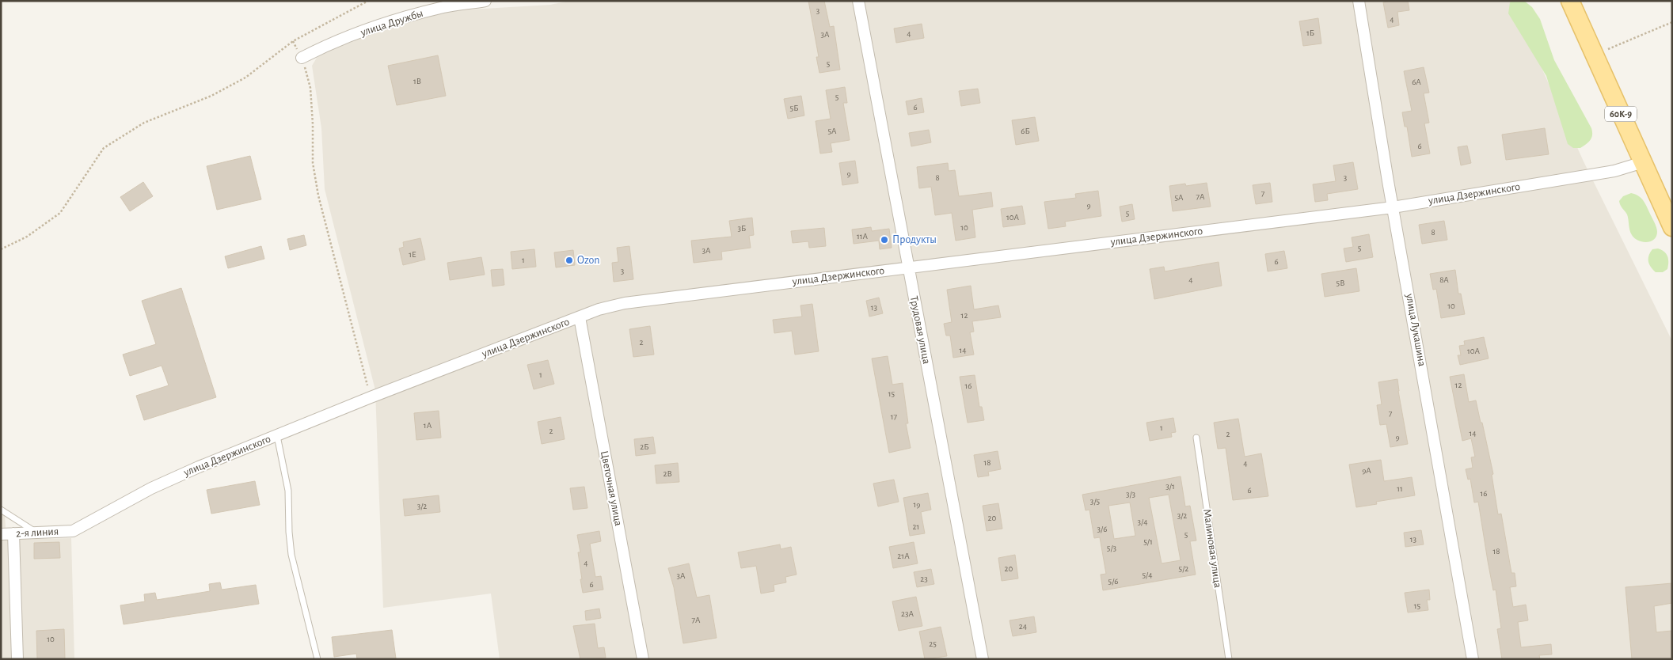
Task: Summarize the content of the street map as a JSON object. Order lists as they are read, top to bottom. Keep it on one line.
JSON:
{"streets":{"main road":["60К-9"],"street":["улица Дружбы","улица Дзержинского","Трудовая улица","улица Лукашина","Цветочная улица","2-я линия"],"lane":["Малиновая улица"]},"crossings":[["60К-9","улица Дзержинского"],["улица Дзержинского","Трудовая улица"],["улица Дзержинского","улица Лукашина"],["улица Дзержинского","Цветочная улица"],["улица Дзержинского","2-я линия"]],"places":["Продукты","Ozon"],"house_numbers":["3","4","1Б","4","3А","5","1В","6А","5","6","5Б","5А","6Б","6","9","8","3","7","7А","5А","9","5","10А","10","3Б","8","11А","5","3А","1Е","1","6","3","4","8А","5В","10","13","12","2","14","10А","1","12","16","15","7","17","1А","1","2","14","2","9","2Б","18","4","9А","2В","3/1","11","6","16","3/3","3/5","19","3/2","3/2","20","3/4","21","3/6","5","13","5/1","5/3","18","21А","4","20","5/2","5/4","3А","23","5/6","6","15","23А","7А","24","10","25"]}
